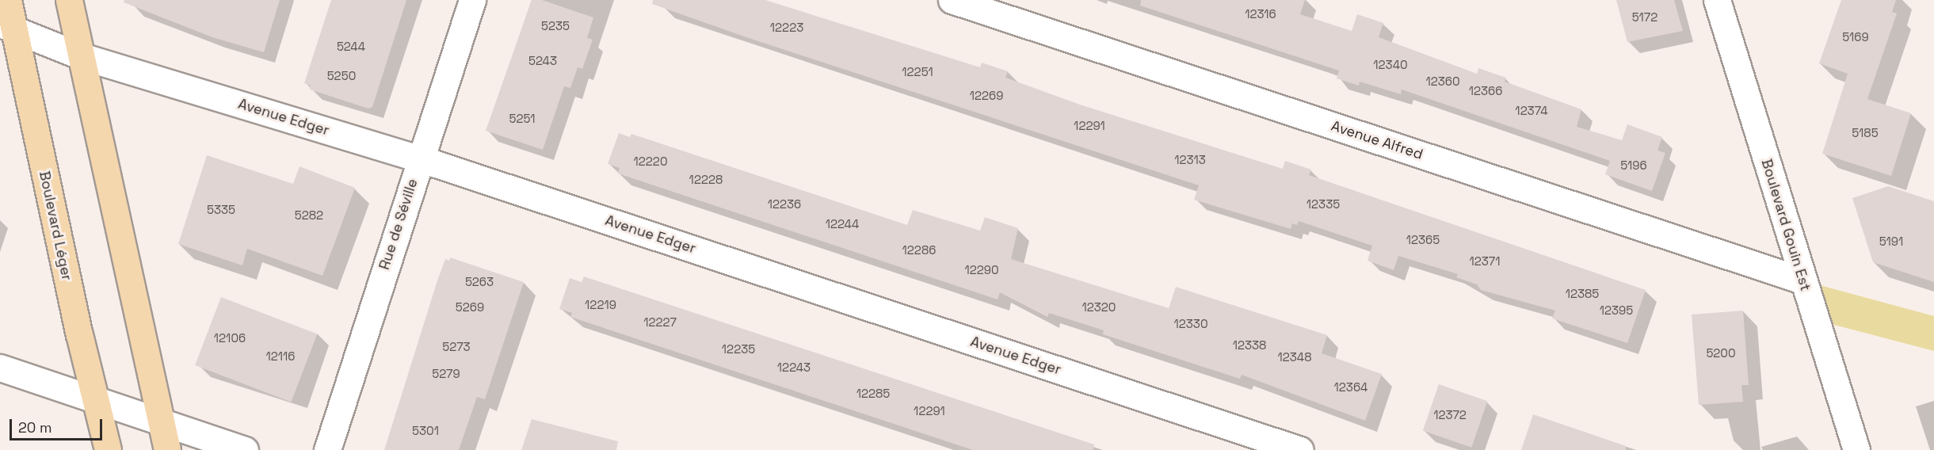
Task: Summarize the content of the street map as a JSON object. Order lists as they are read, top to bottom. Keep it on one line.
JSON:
{"streets":{"main road":["Boulevard Léger"],"street":["Avenue Edger","Avenue Alfred","Rue de Séville","Boulevard Gouin Est"]},"crossings":[["Avenue Edger","Rue de Séville"],["Avenue Edger","Boulevard Léger"],["Avenue Alfred","Boulevard Gouin Est"]],"house_numbers":["12316","5172","5235","12223","5169","5244","5243","12340","12251","5250","12360","12366","12269","12374","5251","12291","5185","12313","12220","5196","12228","12236","12335","5335","5282","12244","12365","5191","12286","12371","12290","5263","12385","12219","5269","12320","12395","12227","12330","12106","12338","5273","12235","5200","12116","12348","12243","5279","12364","12285","12291","12372","5301"],"scale_bar":"20 m"}
